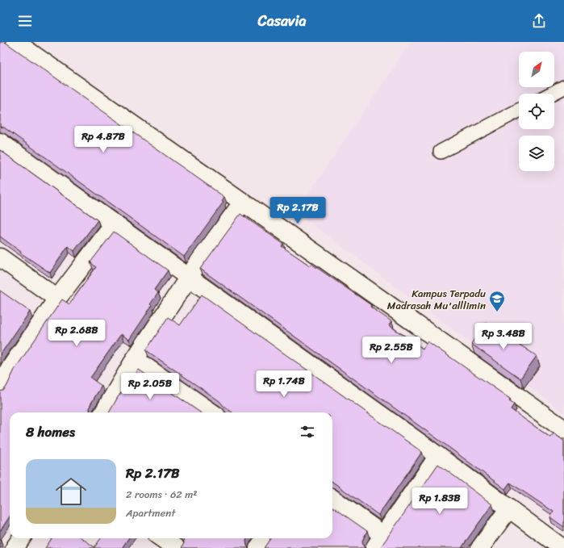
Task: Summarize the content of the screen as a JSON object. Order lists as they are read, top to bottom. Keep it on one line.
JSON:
{"places":{"school or university":["Kampus Terpadu Madrasah Mu'alllimin"]},"north":"top right","page":{"header":"Casavia","price":["Rp 4.87B","Rp 2.17B","Rp 2.68B","Rp 3.48B","Rp 2.55B","Rp 1.74B","Rp 2.05B","Rp 1.83B"],"heading":"8 homes","list":[{"name":"Rp 2.17B","note":"2 rooms · 62 m² · Apartment"}]}}
